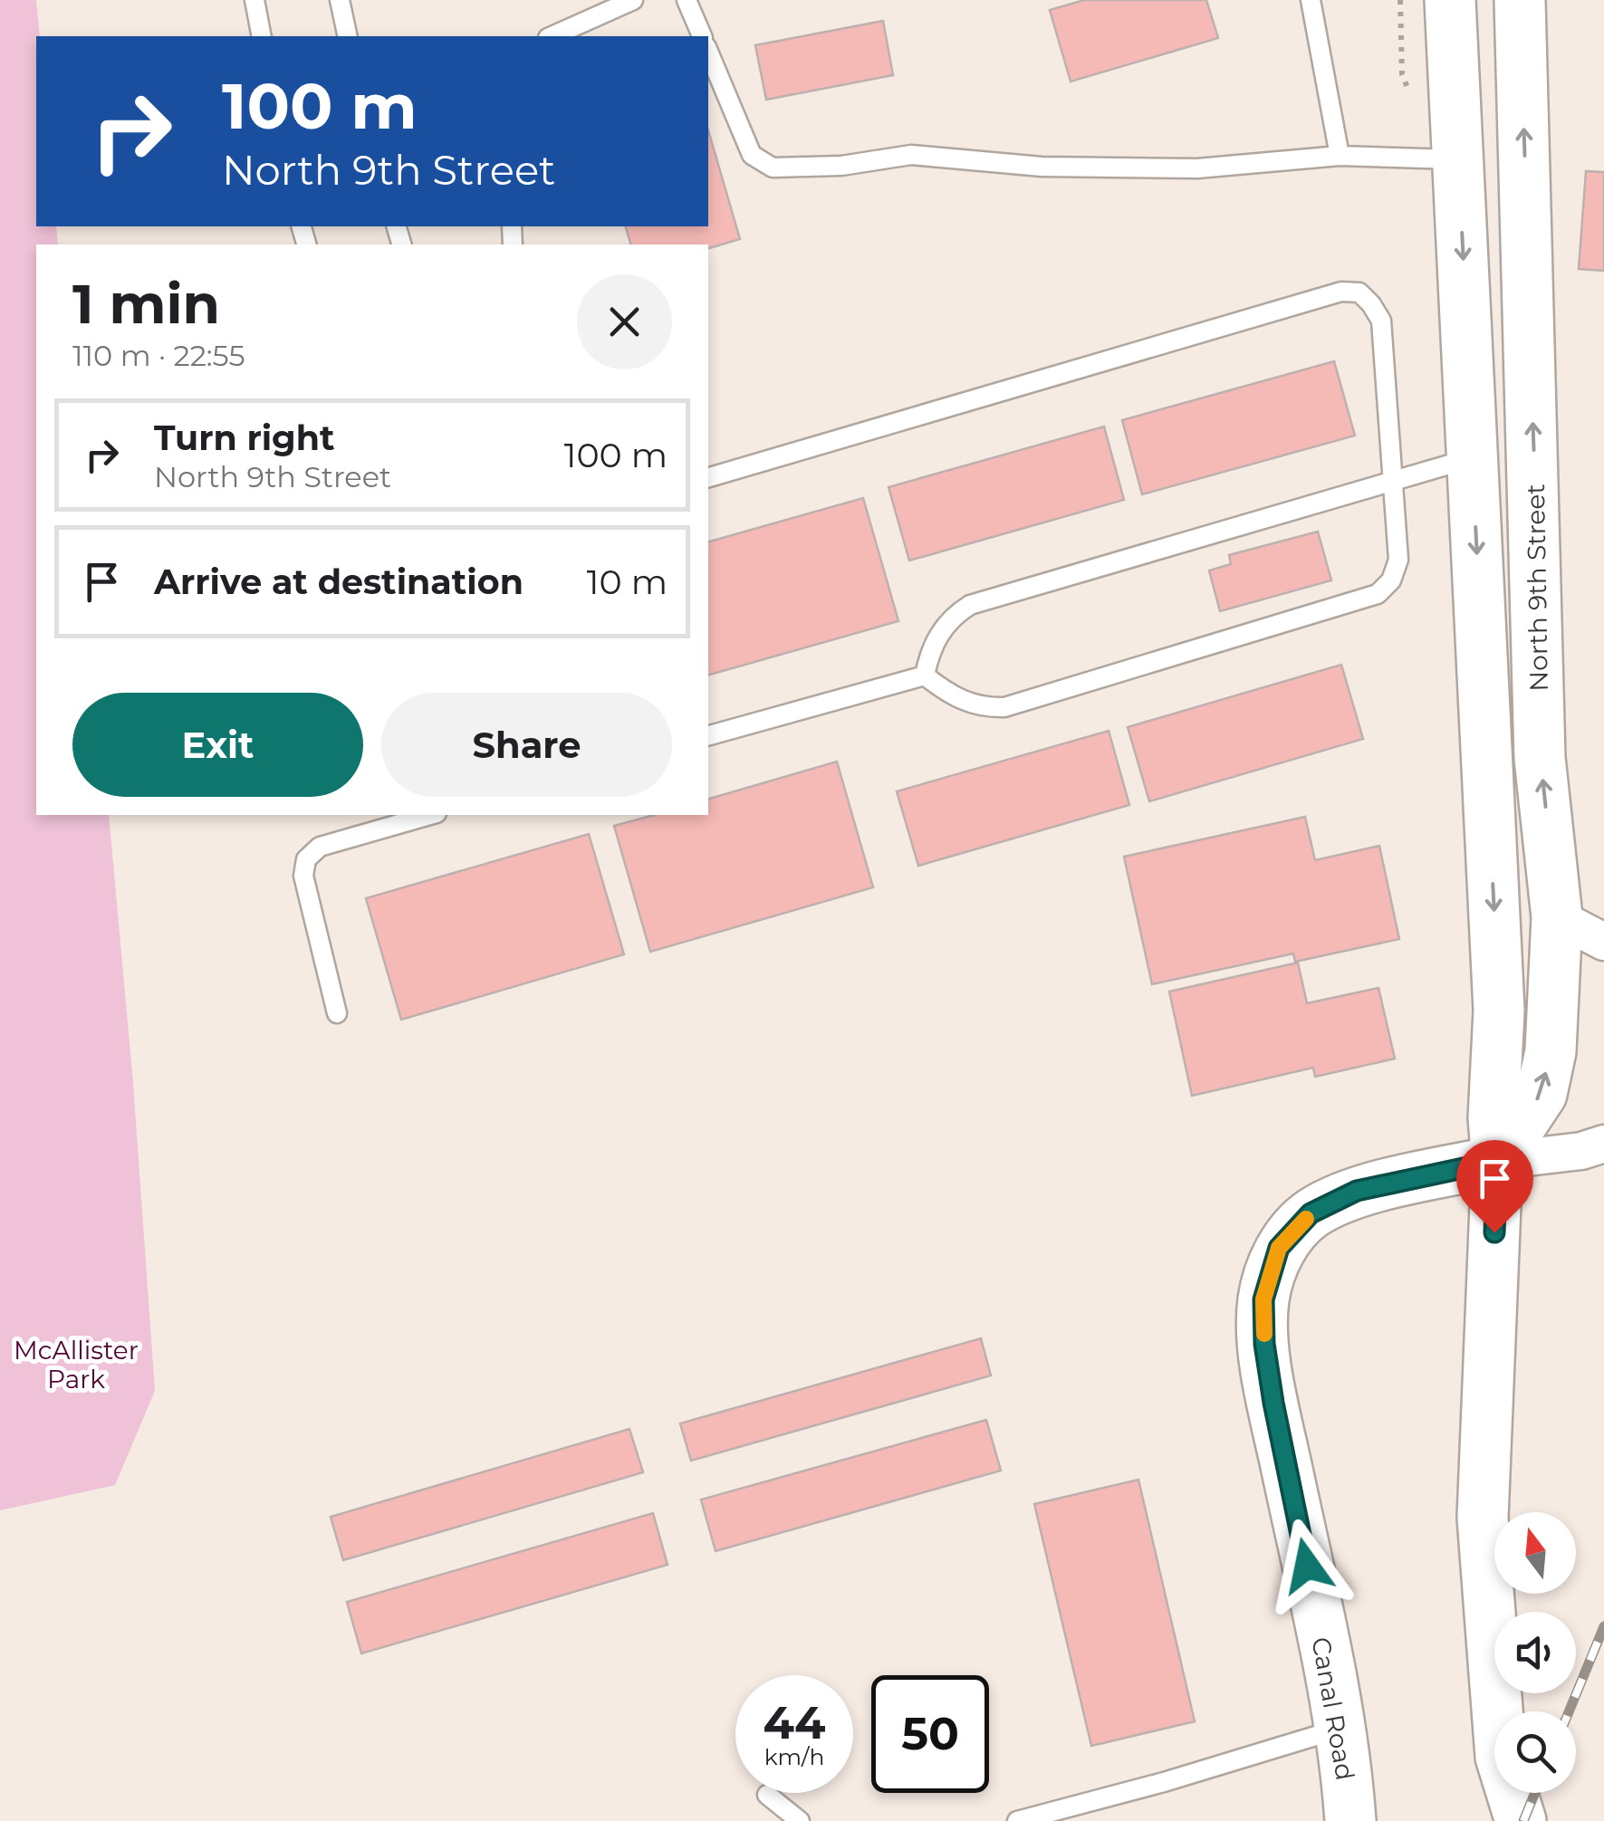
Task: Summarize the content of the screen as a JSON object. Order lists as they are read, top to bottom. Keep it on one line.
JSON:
{"streets":{"main road":["North 9th Street","Canal Road"]},"crossings":[["North 9th Street","Canal Road"]],"parks":["McAllister Park"],"north":"top","page":{"turn":["100 m","North 9th Street"],"heading":["1 min","110 m · 22:55"],"list":[{"name":"Turn right","note":"North 9th Street","value":"100 m"},{"name":"Arrive at destination","value":"10 m"}],"buttons":["Exit","Share"],"speed":"44 km/h","limit":"50"}}
